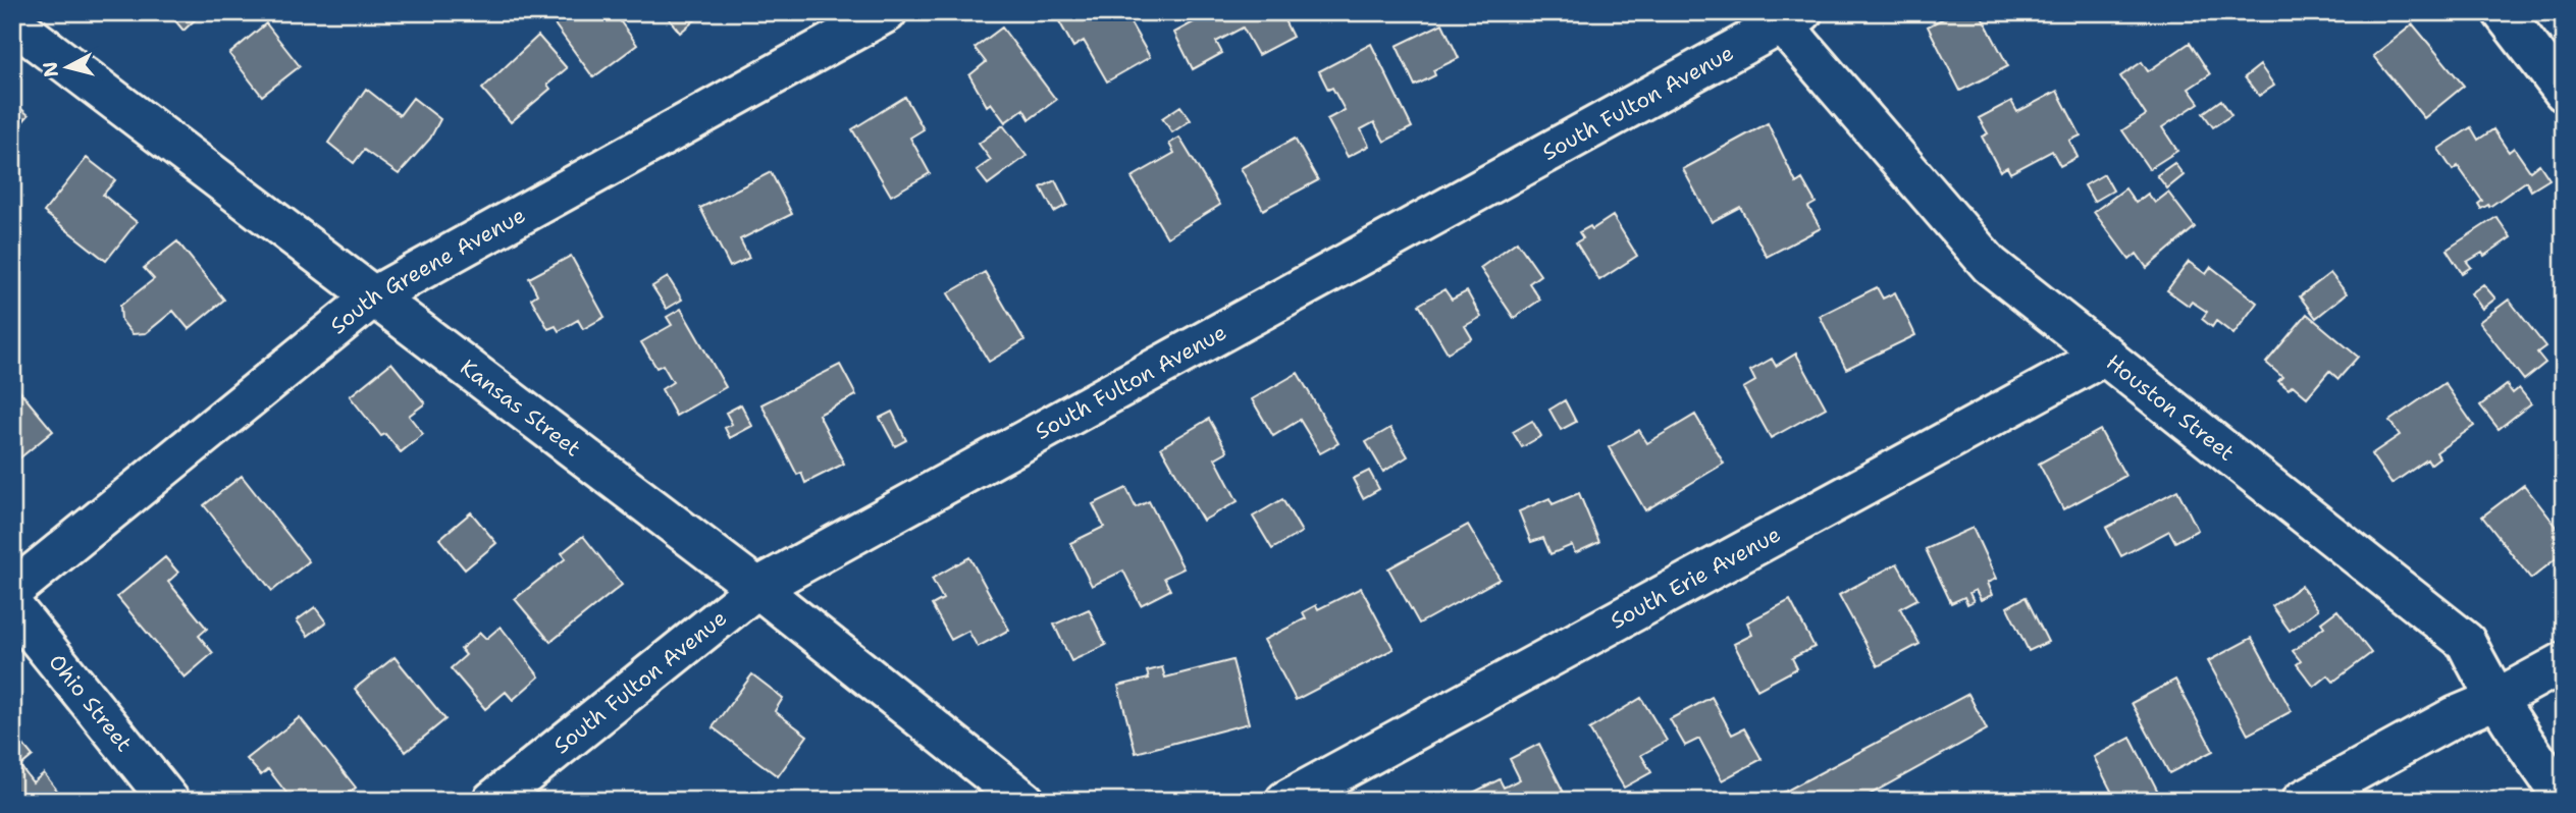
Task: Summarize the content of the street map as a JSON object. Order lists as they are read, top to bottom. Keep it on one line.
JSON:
{"streets":{"street":["South Fulton Avenue","South Greene Avenue","Houston Street","Kansas Street","South Erie Avenue","Ohio Street"]},"crossings":[["South Fulton Avenue","Houston Street"],["South Fulton Avenue","Kansas Street"],["South Greene Avenue","Kansas Street"],["Houston Street","South Erie Avenue"]],"north":"left"}
